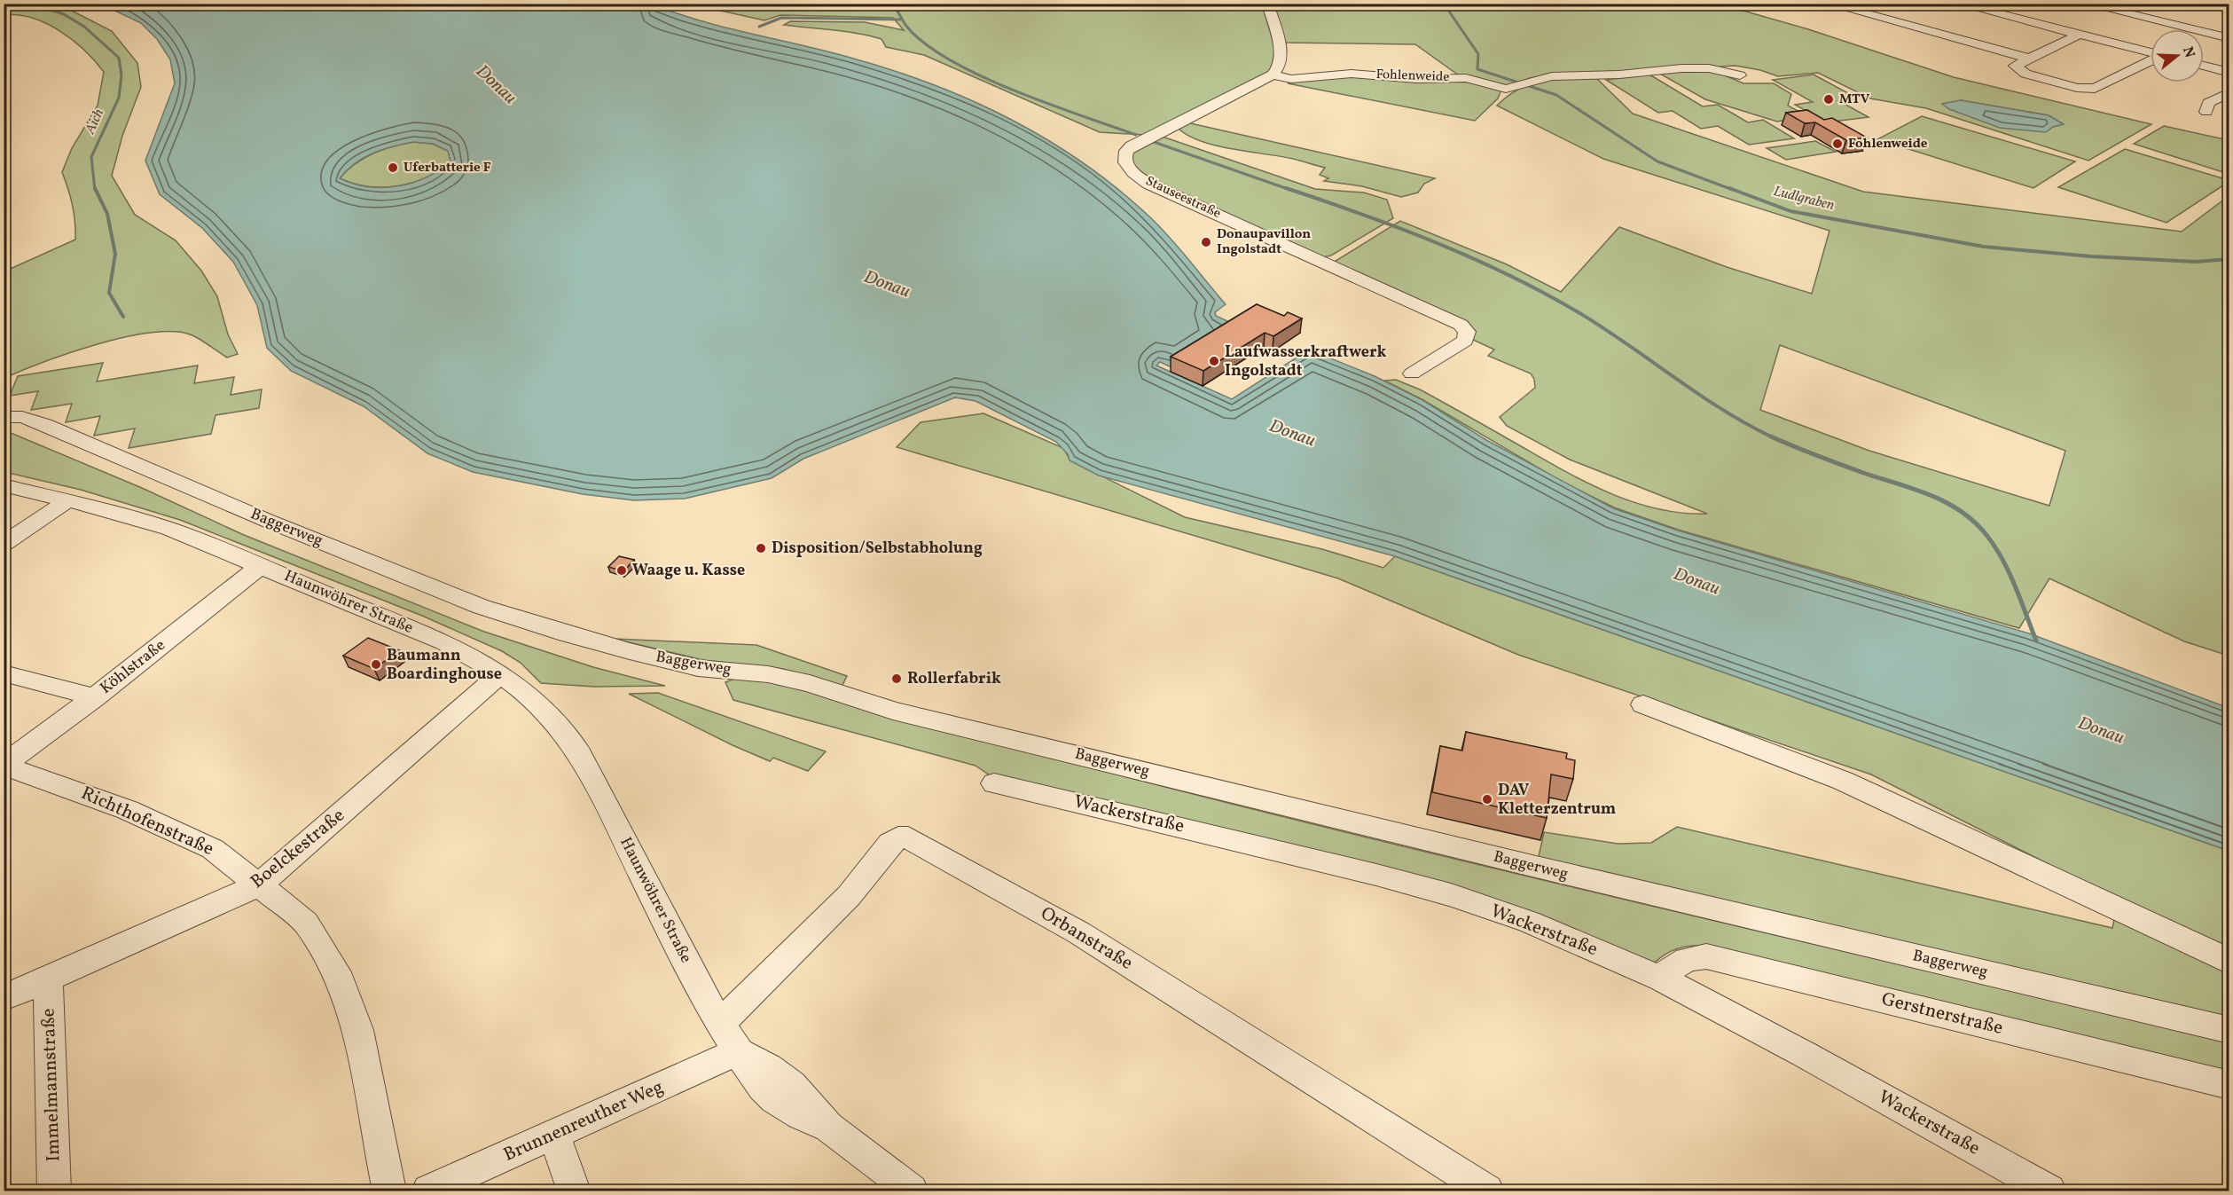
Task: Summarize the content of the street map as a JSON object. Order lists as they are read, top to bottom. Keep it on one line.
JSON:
{"streets":{"street":["Fohlenweide","Stauseestraße","Baggerweg","Haunwöhrer Straße","Köhlstraße","Wackerstraße","Richthofenstraße","Boelckestraße","Orbanstraße","Gerstnerstraße","Immelmannstraße","Brunnenreuther Weg"]},"crossings":[["Fohlenweide","Stauseestraße"],["Haunwöhrer Straße","Köhlstraße"],["Haunwöhrer Straße","Boelckestraße"],["Haunwöhrer Straße","Orbanstraße"],["Haunwöhrer Straße","Brunnenreuther Weg"],["Köhlstraße","Richthofenstraße"],["Wackerstraße","Gerstnerstraße"],["Richthofenstraße","Boelckestraße"],["Boelckestraße","Immelmannstraße"]],"water":["Donau","Aich","Ludlgraben"],"places":["MTV","Fohlenweide","Uferbatterie F","Donaupavillon Ingolstadt","Laufwasserkraftwerk Ingolstadt","Disposition/Selbstabholung","Waage u. Kasse","Baumann Boardinghouse","Rollerfabrik","DAV Kletterzentrum"],"north":"right"}
